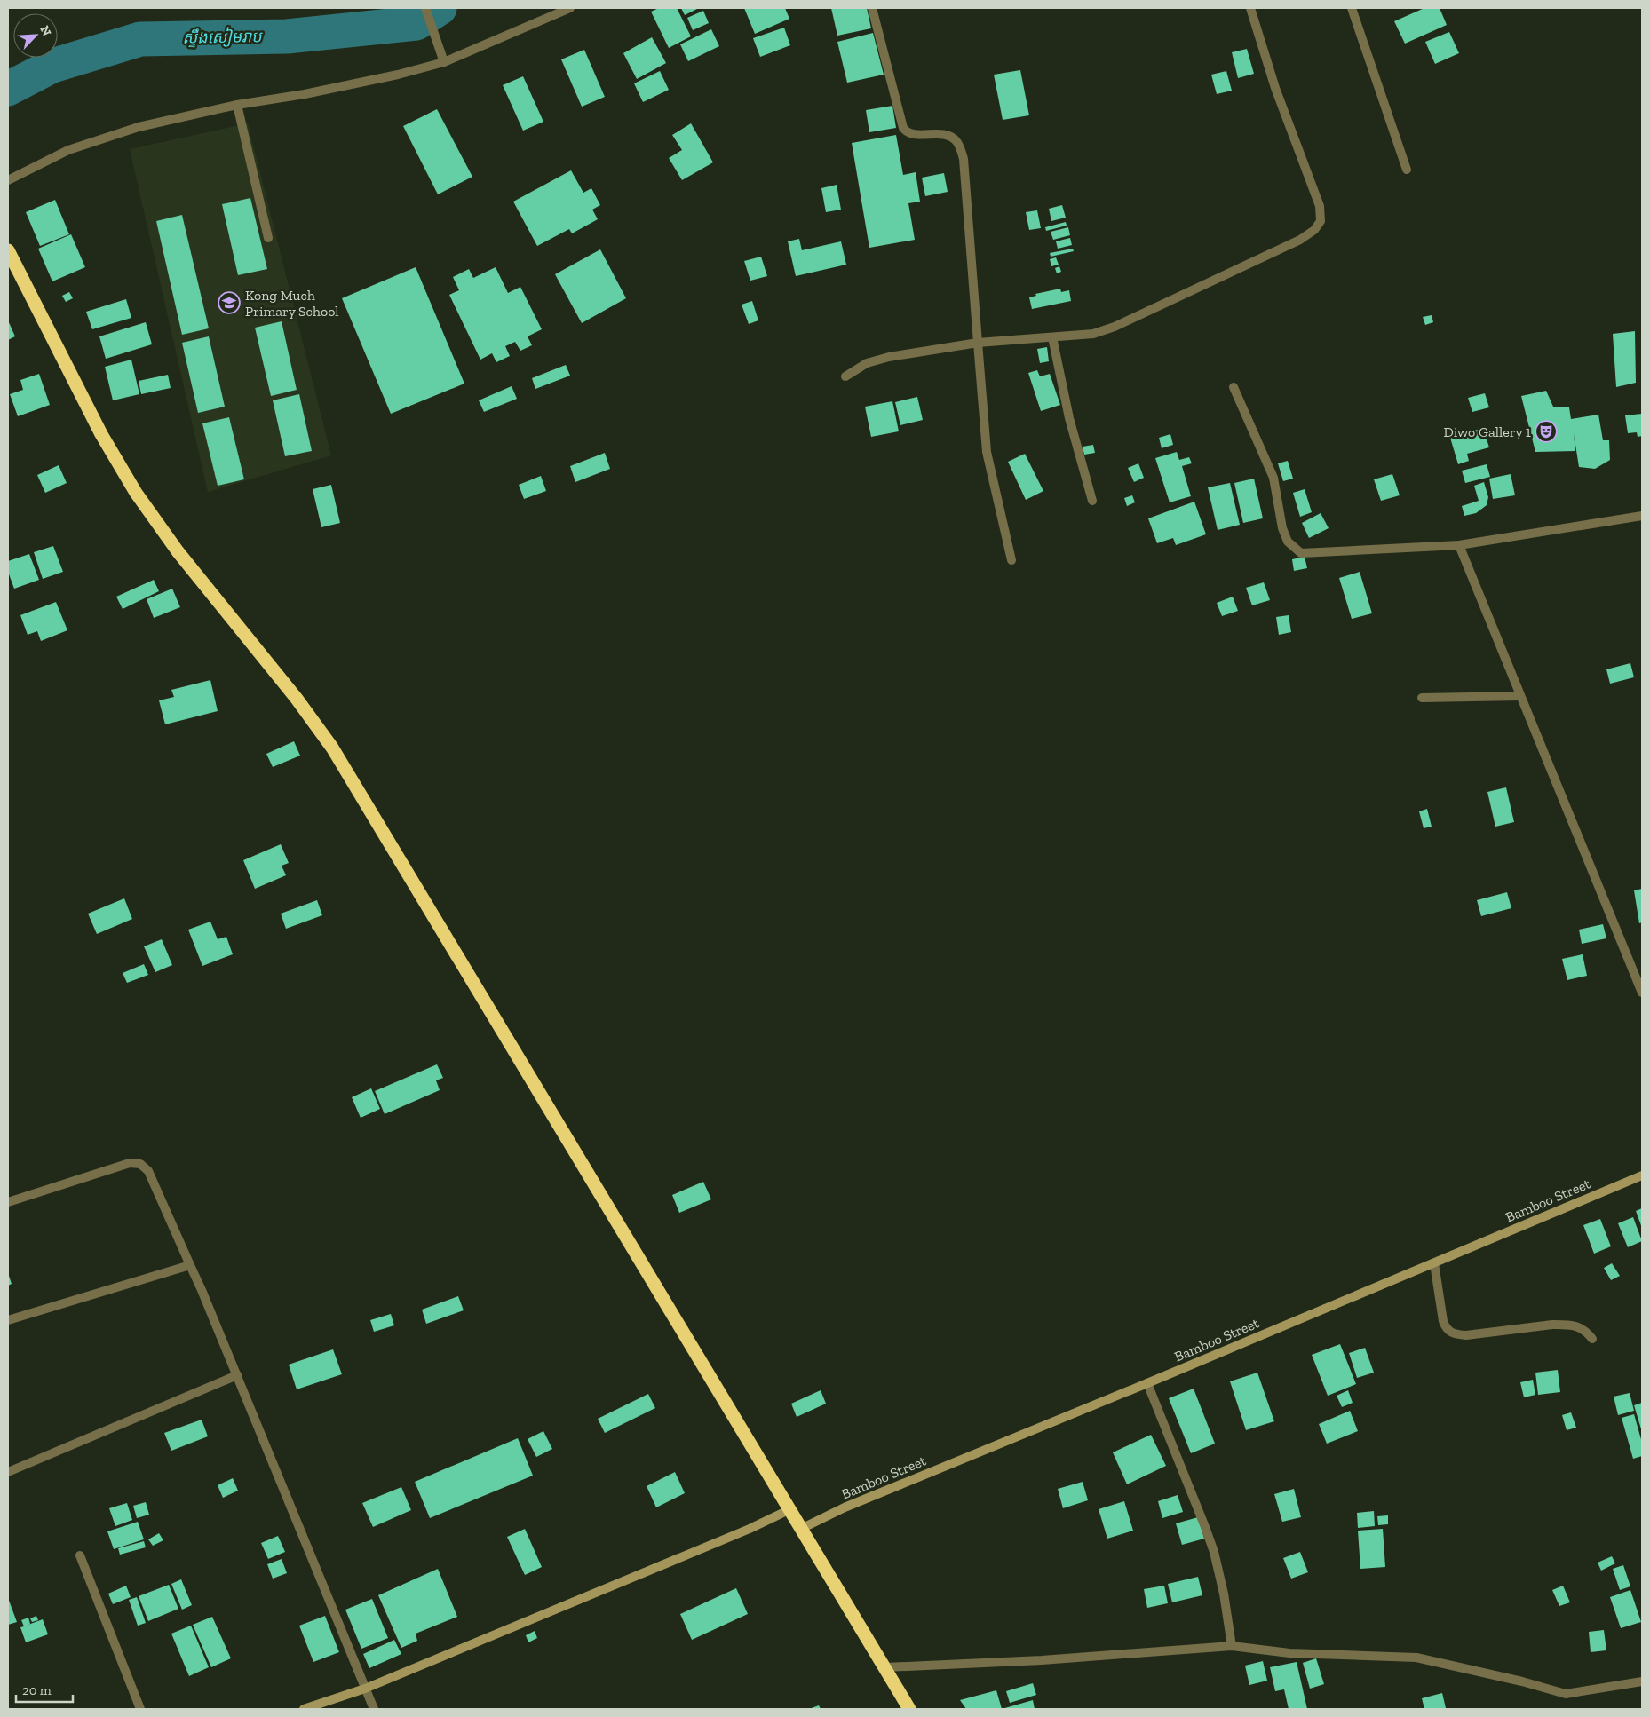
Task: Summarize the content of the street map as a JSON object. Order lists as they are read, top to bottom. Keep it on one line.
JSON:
{"streets":{"street":["Bamboo Street"]},"water":["ស្ទឹងសៀមរាប"],"places":{"school or university":["Kong Much Primary School"],"theatre":["Diwo Gallery 1"]},"scale_bar":"20 m","north":"top right"}
